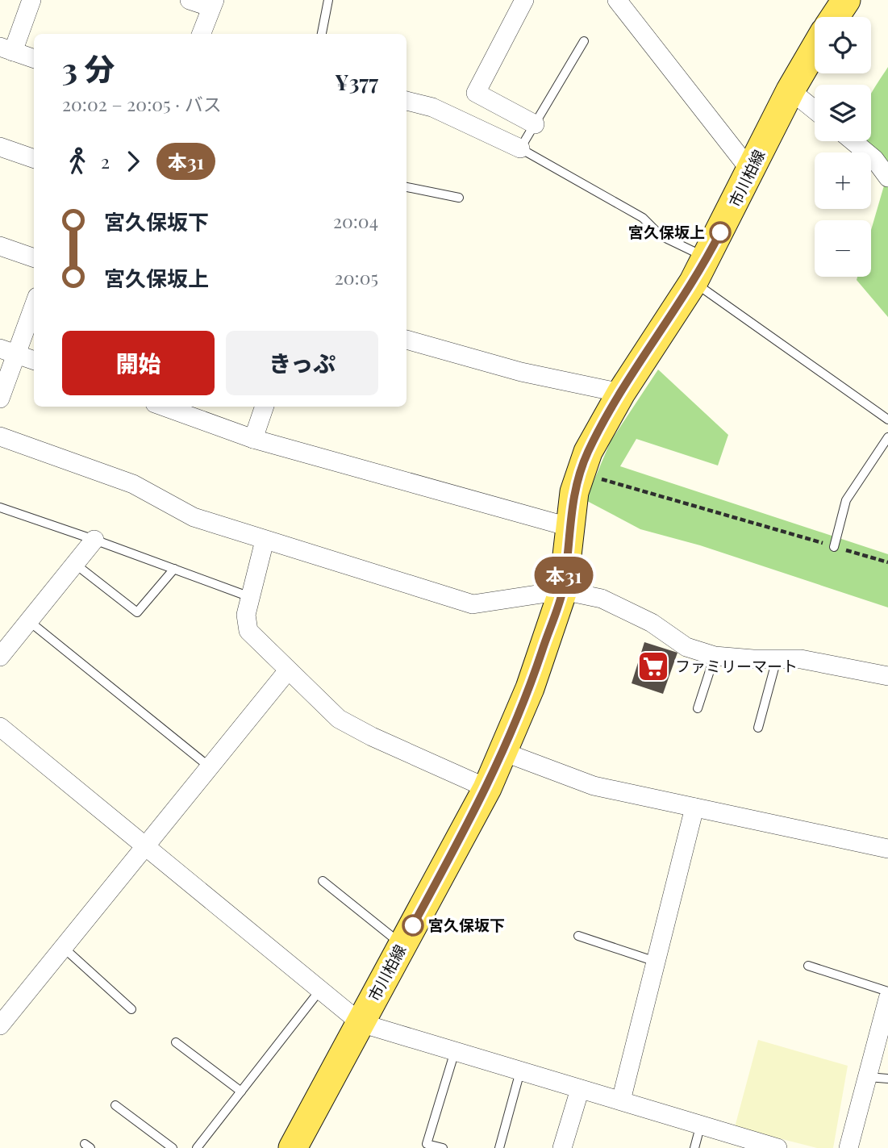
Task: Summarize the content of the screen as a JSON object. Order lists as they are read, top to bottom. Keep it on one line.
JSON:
{"streets":{"main road":["市川柏線"]},"places":{"other":["宮久保坂上","宮久保坂下"],"supermarket":["ファミリーマート"]},"lines":["bus line 本31"],"page":{"on_map":"本31","map_buttons":["+","−"],"heading":["3 分","20:02 – 20:05 · バス","¥377"],"legs":["2","本31"],"list":[{"name":"宮久保坂下","value":"20:04"},{"name":"宮久保坂上","value":"20:05"}],"buttons":["開始","きっぷ"]}}
